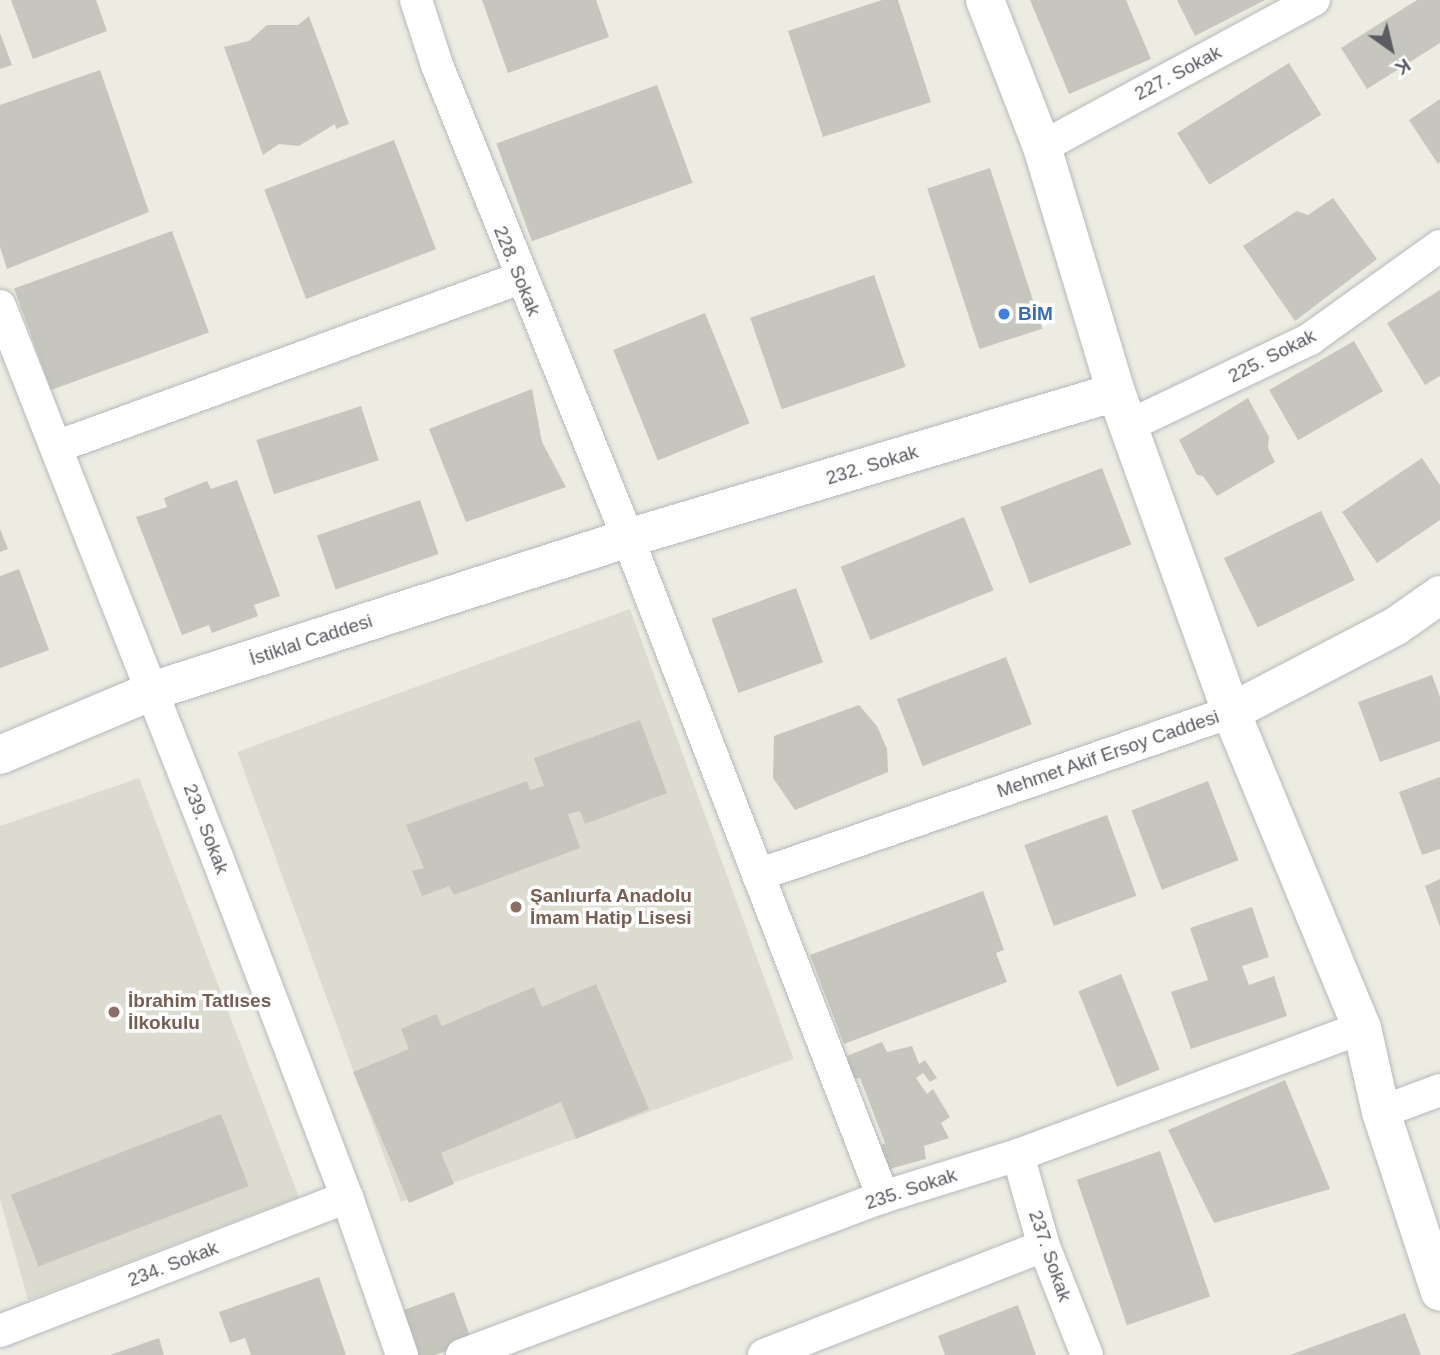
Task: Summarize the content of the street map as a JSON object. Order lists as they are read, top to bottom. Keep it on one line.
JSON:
{"streets":{"street":["227. Sokak","228. Sokak","225. Sokak","232. Sokak","İstiklal Caddesi","Mehmet Akif Ersoy Caddesi","239. Sokak","235. Sokak","237. Sokak","234. Sokak"]},"crossings":[["228. Sokak","232. Sokak"],["228. Sokak","İstiklal Caddesi"],["228. Sokak","Mehmet Akif Ersoy Caddesi"],["228. Sokak","235. Sokak"],["225. Sokak","232. Sokak"],["232. Sokak","İstiklal Caddesi"],["İstiklal Caddesi","239. Sokak"],["239. Sokak","234. Sokak"],["235. Sokak","237. Sokak"]],"places":["BİM","Şanlıurfa Anadolu İmam Hatip Lisesi","İbrahim Tatlıses İlkokulu"],"north":"bottom right"}
